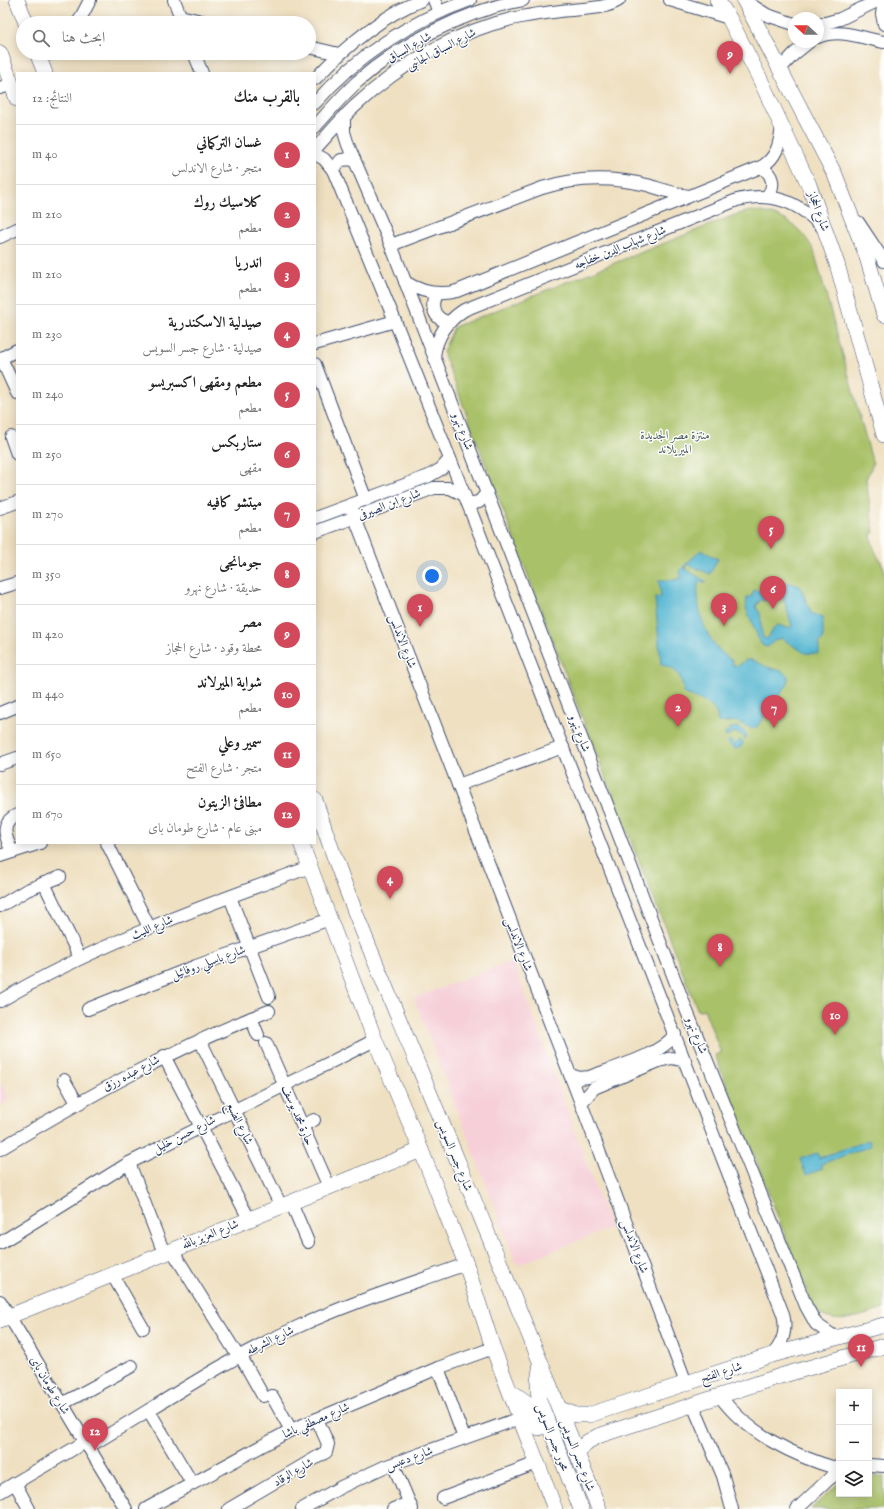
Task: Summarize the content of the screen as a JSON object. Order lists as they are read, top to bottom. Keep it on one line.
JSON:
{"streets":{"main road":["شارع الحجاز","شارع جسر السويس","شارع العزيز بالله","شارع الفتح","محور جسر السويس"],"street":["شارع السباق","شارع السباق الجانبى","شارع شهاب الدين خفاجه","شارع نهرو","شارع ابن الصيرفى","شارع الاندلس","شارع الليث","شارع باسيلي روفائيل","شارع عبده رزق","حارة محمد يوسف","شارع الضبع","شارع حسن خليل","شارع الشرطه","شارع طومان باى","شارع مصطفي باشا","شارع دعبس","شارع الوقاد"]},"crossings":[["شارع السباق الجانبى","شارع نهرو"],["شارع الحجاز","شارع شهاب الدين خفاجه"],["شارع شهاب الدين خفاجه","شارع نهرو"],["شارع نهرو","شارع ابن الصيرفى"],["شارع نهرو","شارع الفتح"],["شارع ابن الصيرفى","شارع الاندلس"],["شارع الاندلس","شارع الفتح"],["شارع عبده رزق","حارة محمد يوسف"],["شارع عبده رزق","شارع الضبع"],["حارة محمد يوسف","شارع حسن خليل"],["حارة محمد يوسف","شارع العزيز بالله"],["شارع الضبع","شارع حسن خليل"],["شارع الضبع","شارع العزيز بالله"],["شارع جسر السويس","شارع الفتح"],["شارع جسر السويس","محور جسر السويس"],["شارع العزيز بالله","شارع طومان باى"],["شارع الشرطه","شارع طومان باى"],["شارع مصطفي باشا","شارع الوقاد"]],"parks":["منتزة مصر الجديدة الميريلاند"],"north":"left","page":{"search":"ابحث هنا","pins":["9","5","6","3","1","2","7","4","8","10","11","12"],"heading":["بالقرب منك","النتائج: 12"],"list":[{"mark":"1","name":"غسان التركماني","note":"متجر · شارع الاندلس","value":"40 m"},{"mark":"2","name":"كلاسيك روك","note":"مطعم","value":"210 m"},{"mark":"3","name":"اندريا","note":"مطعم","value":"210 m"},{"mark":"4","name":"صيدلية الاسكندرية","note":"صيدلية · شارع جسر السويس","value":"230 m"},{"mark":"5","name":"مطعم ومقهى اكسبريسو","note":"مطعم","value":"240 m"},{"mark":"6","name":"ستاربكس","note":"مقهى","value":"250 m"},{"mark":"7","name":"ميتشو كافيه","note":"مطعم","value":"270 m"},{"mark":"8","name":"جومانجى","note":"حديقة · شارع نهرو","value":"350 m"},{"mark":"9","name":"مصر","note":"محطة وقود · شارع الحجاز","value":"420 m"},{"mark":"10","name":"شواية الميرلاند","note":"مطعم","value":"440 m"},{"mark":"11","name":"سمير وعلي","note":"متجر · شارع الفتح","value":"650 m"},{"mark":"12","name":"مطافئ الزيتون","note":"مبنى عام · شارع طومان باى","value":"670 m"}],"map_buttons":["+","−"]}}
